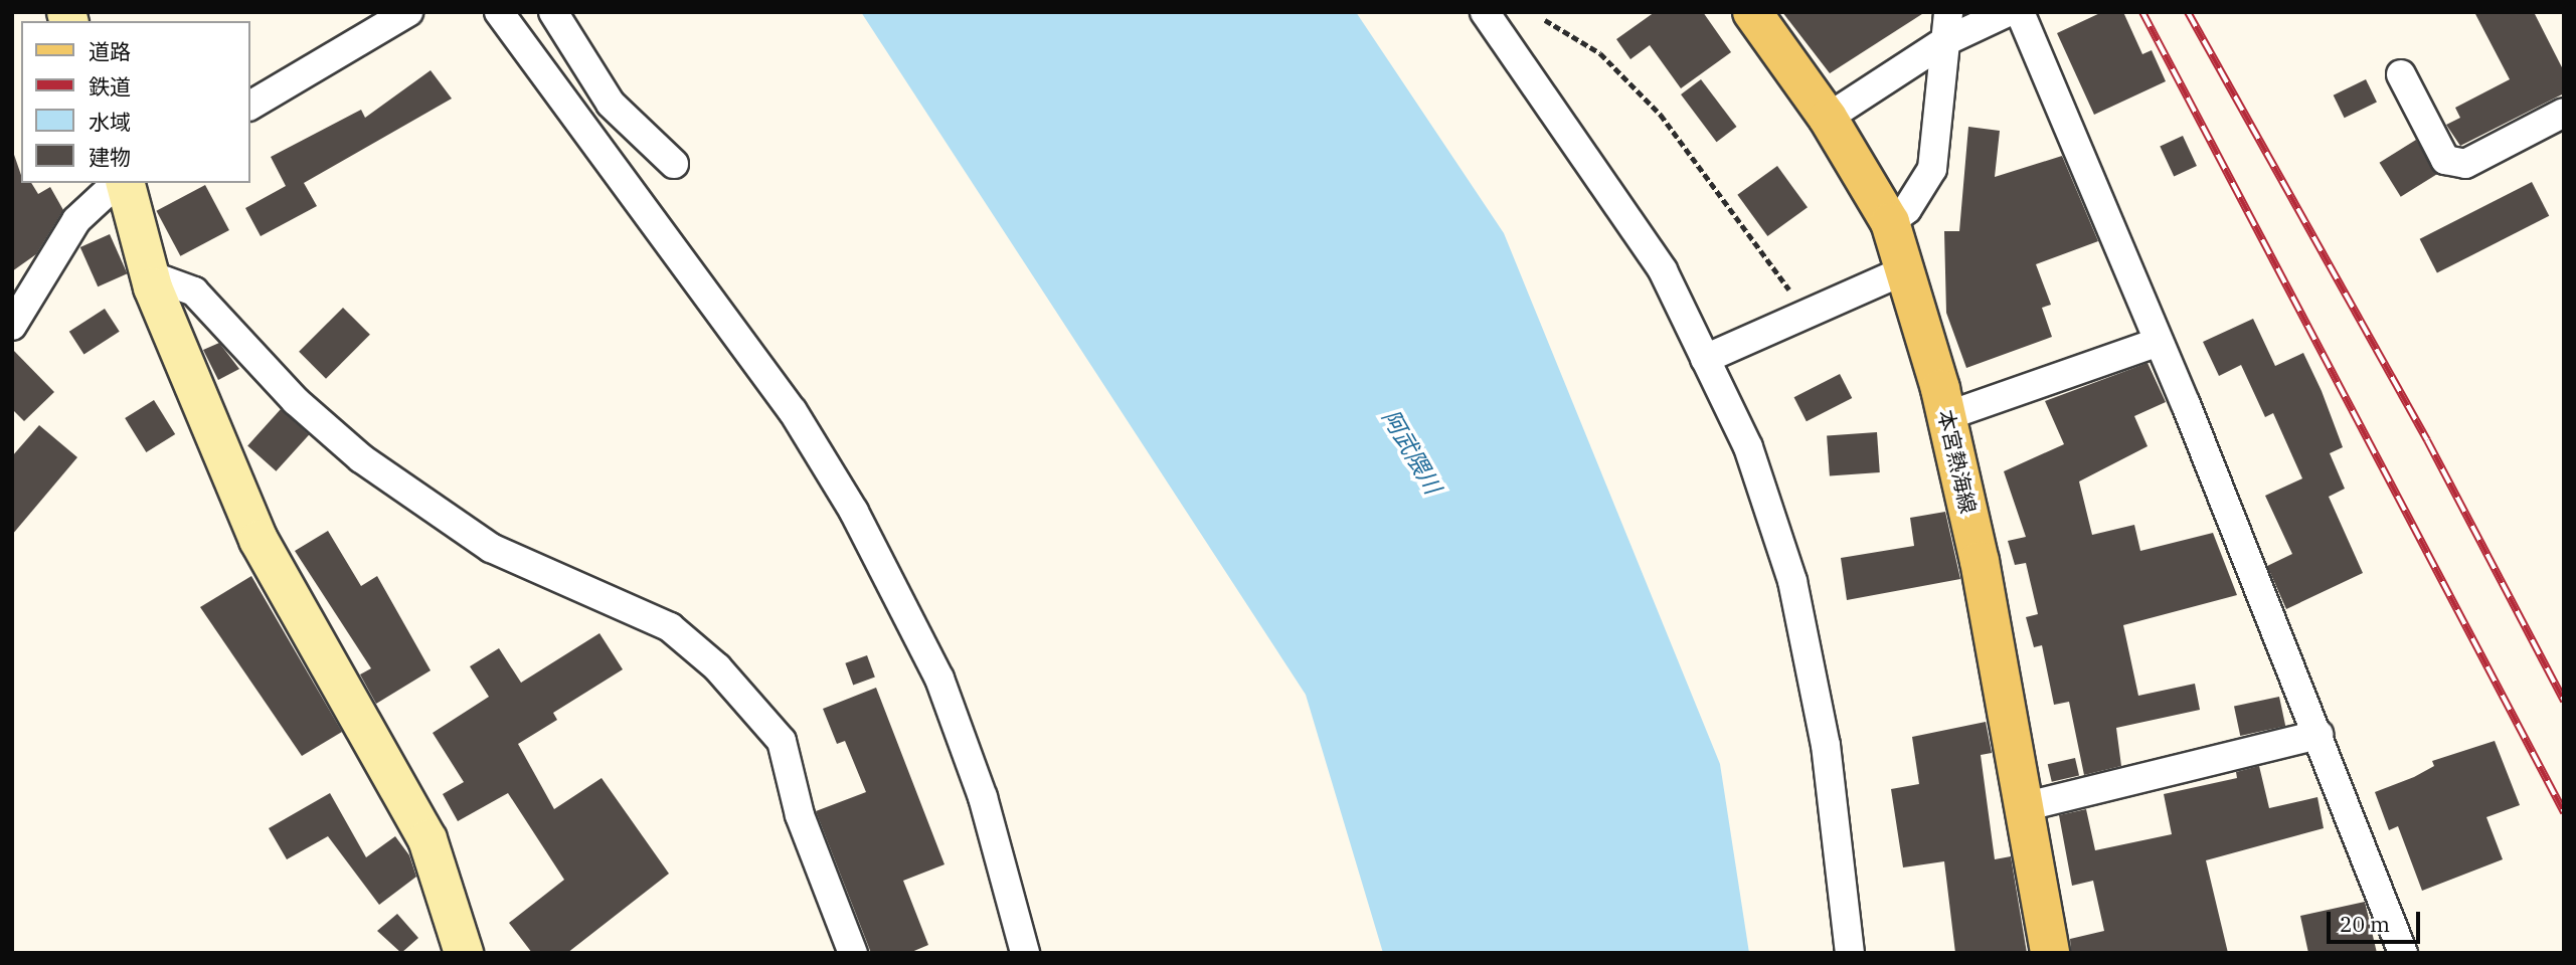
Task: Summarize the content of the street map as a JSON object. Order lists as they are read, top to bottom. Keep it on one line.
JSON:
{"streets":{"main road":["本宮熱海線"]},"water":["阿武隈川"],"legend":["道路","鉄道","水域","建物"],"scale_bar":"20 m"}
